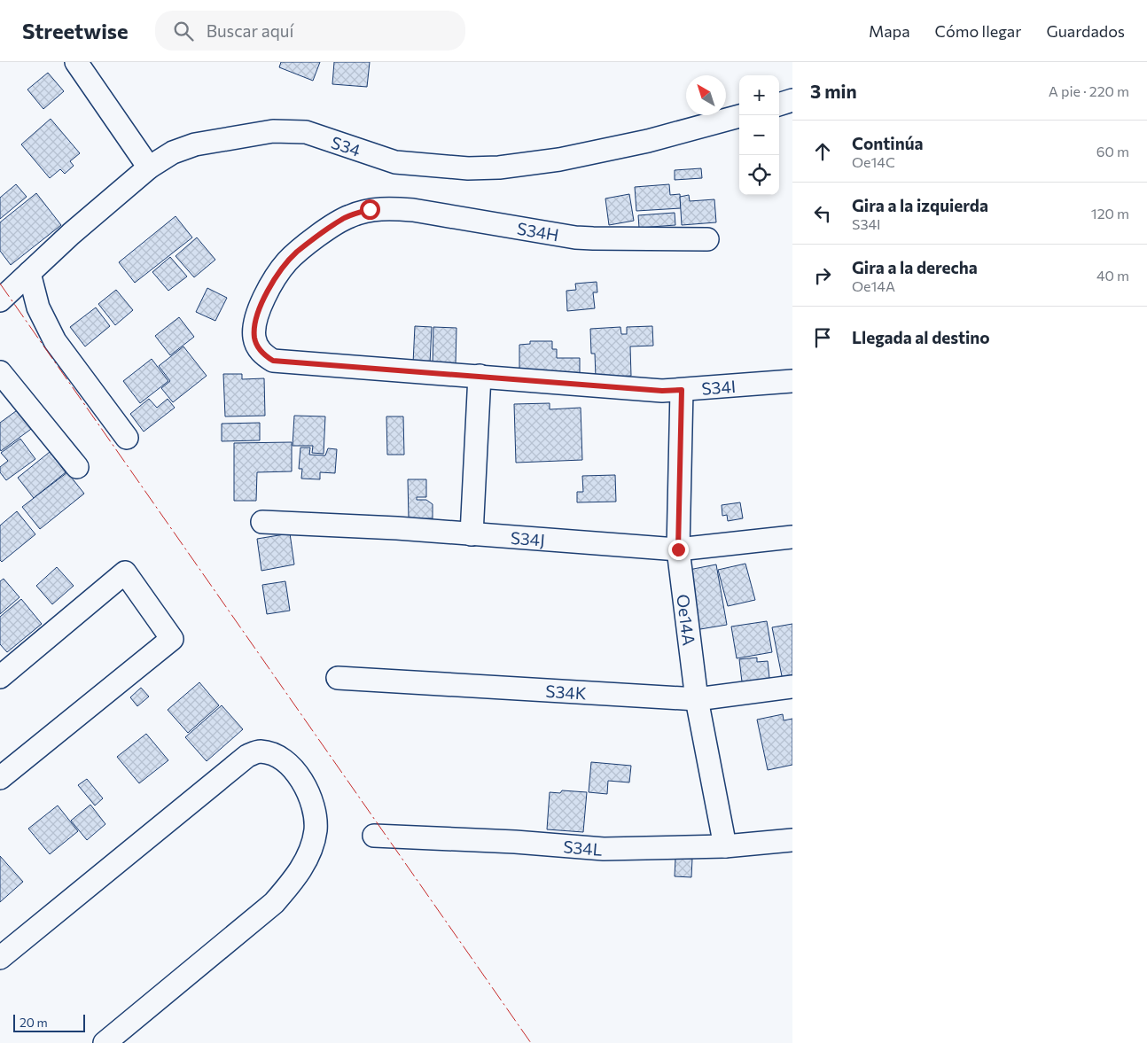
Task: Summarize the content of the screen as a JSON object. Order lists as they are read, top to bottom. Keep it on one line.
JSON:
{"streets":{"street":["S34","S34H","S34I","S34J","Oe14A","S34K","S34L"]},"crossings":[["S34H","S34I"],["S34I","Oe14A"],["S34J","Oe14A"],["Oe14A","S34K"],["Oe14A","S34L"]],"scale_bar":"20 m","north":"top left","page":{"header":"Streetwise","search":"Buscar aquí","nav":["Mapa","Cómo llegar","Guardados"],"heading":["3 min","A pie · 220 m"],"map_buttons":["+","−"],"list":[["Continúa","Oe14C","60 m"],["Gira a la izquierda","S34I","120 m"],["Gira a la derecha","Oe14A","40 m"],"Llegada al destino"],"scale":"20 m"}}
